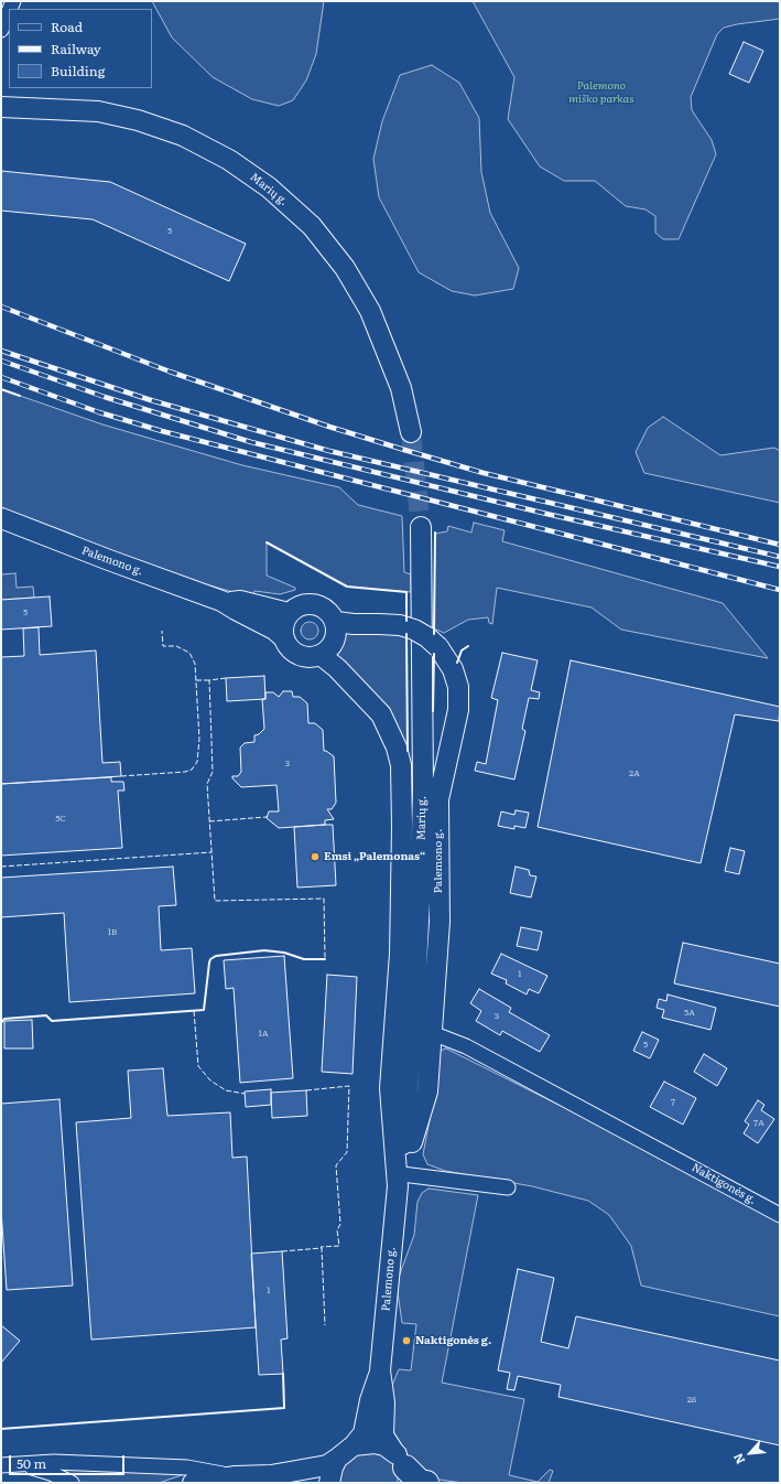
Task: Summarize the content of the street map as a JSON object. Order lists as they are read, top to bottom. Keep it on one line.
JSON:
{"streets":{"street":["Marių g.","Palemono g.","Naktigonės g."]},"crossings":[["Marių g.","Palemono g."],["Palemono g.","Naktigonės g."]],"parks":["Palemono miško parkas"],"places":["Emsi „Palemonas“","Naktigonės g."],"house_numbers":["5","5","3","2A","5C","1B","1","5A","3","1A","5","7","7A","1","28"],"legend":["Road","Railway","Building"],"scale_bar":"50 m","north":"bottom left"}
